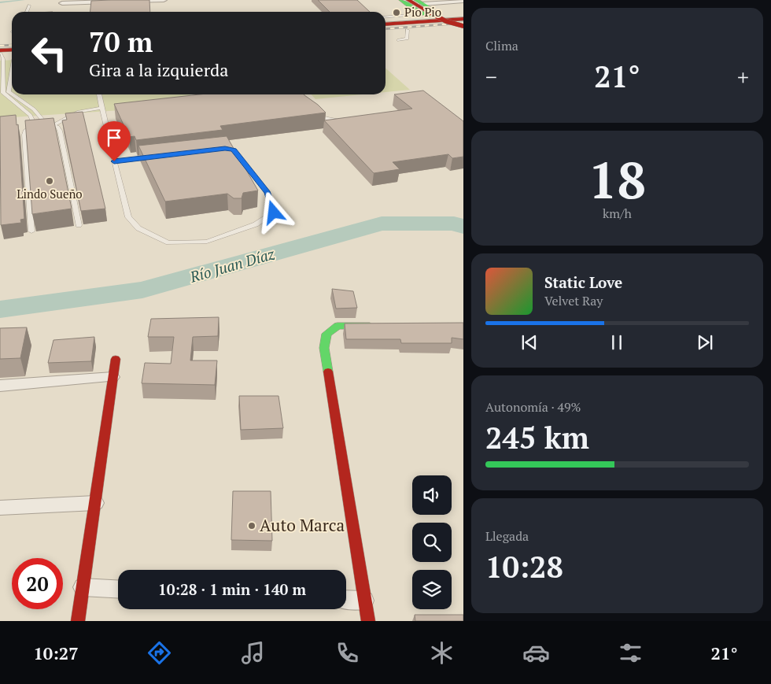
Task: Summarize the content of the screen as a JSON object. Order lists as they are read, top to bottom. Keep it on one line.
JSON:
{"water":["Río Juan Díaz"],"places":["Pio Pio","Lindo Sueño","Auto Marca"],"page":{"tile":["Clima",["18","km/h"],["Autonomía · 49%","245 km"],["Llegada","10:28"]],"turn":["70 m","Gira a la izquierda"],"heat":["−","21°","+"],"song":["Static Love","Velvet Ray"],"limit":"20","trip":"10:28 · 1 min · 140 m","tabs":["10:27","21°"]}}
